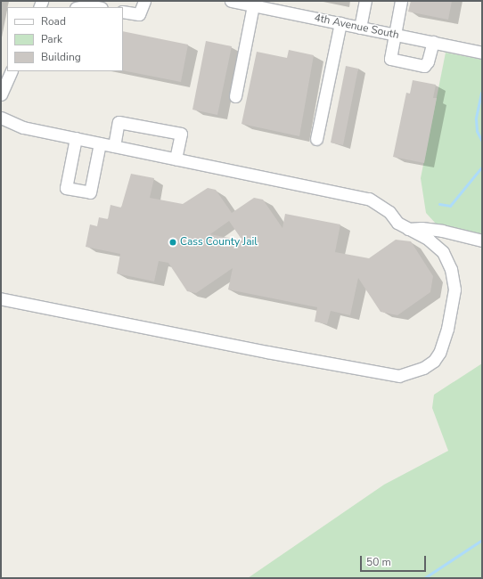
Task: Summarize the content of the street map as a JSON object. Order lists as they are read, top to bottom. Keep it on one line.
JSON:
{"streets":{"street":["4th Avenue South"]},"places":["Cass County Jail"],"legend":["Road","Park","Building"],"scale_bar":"50 m"}
